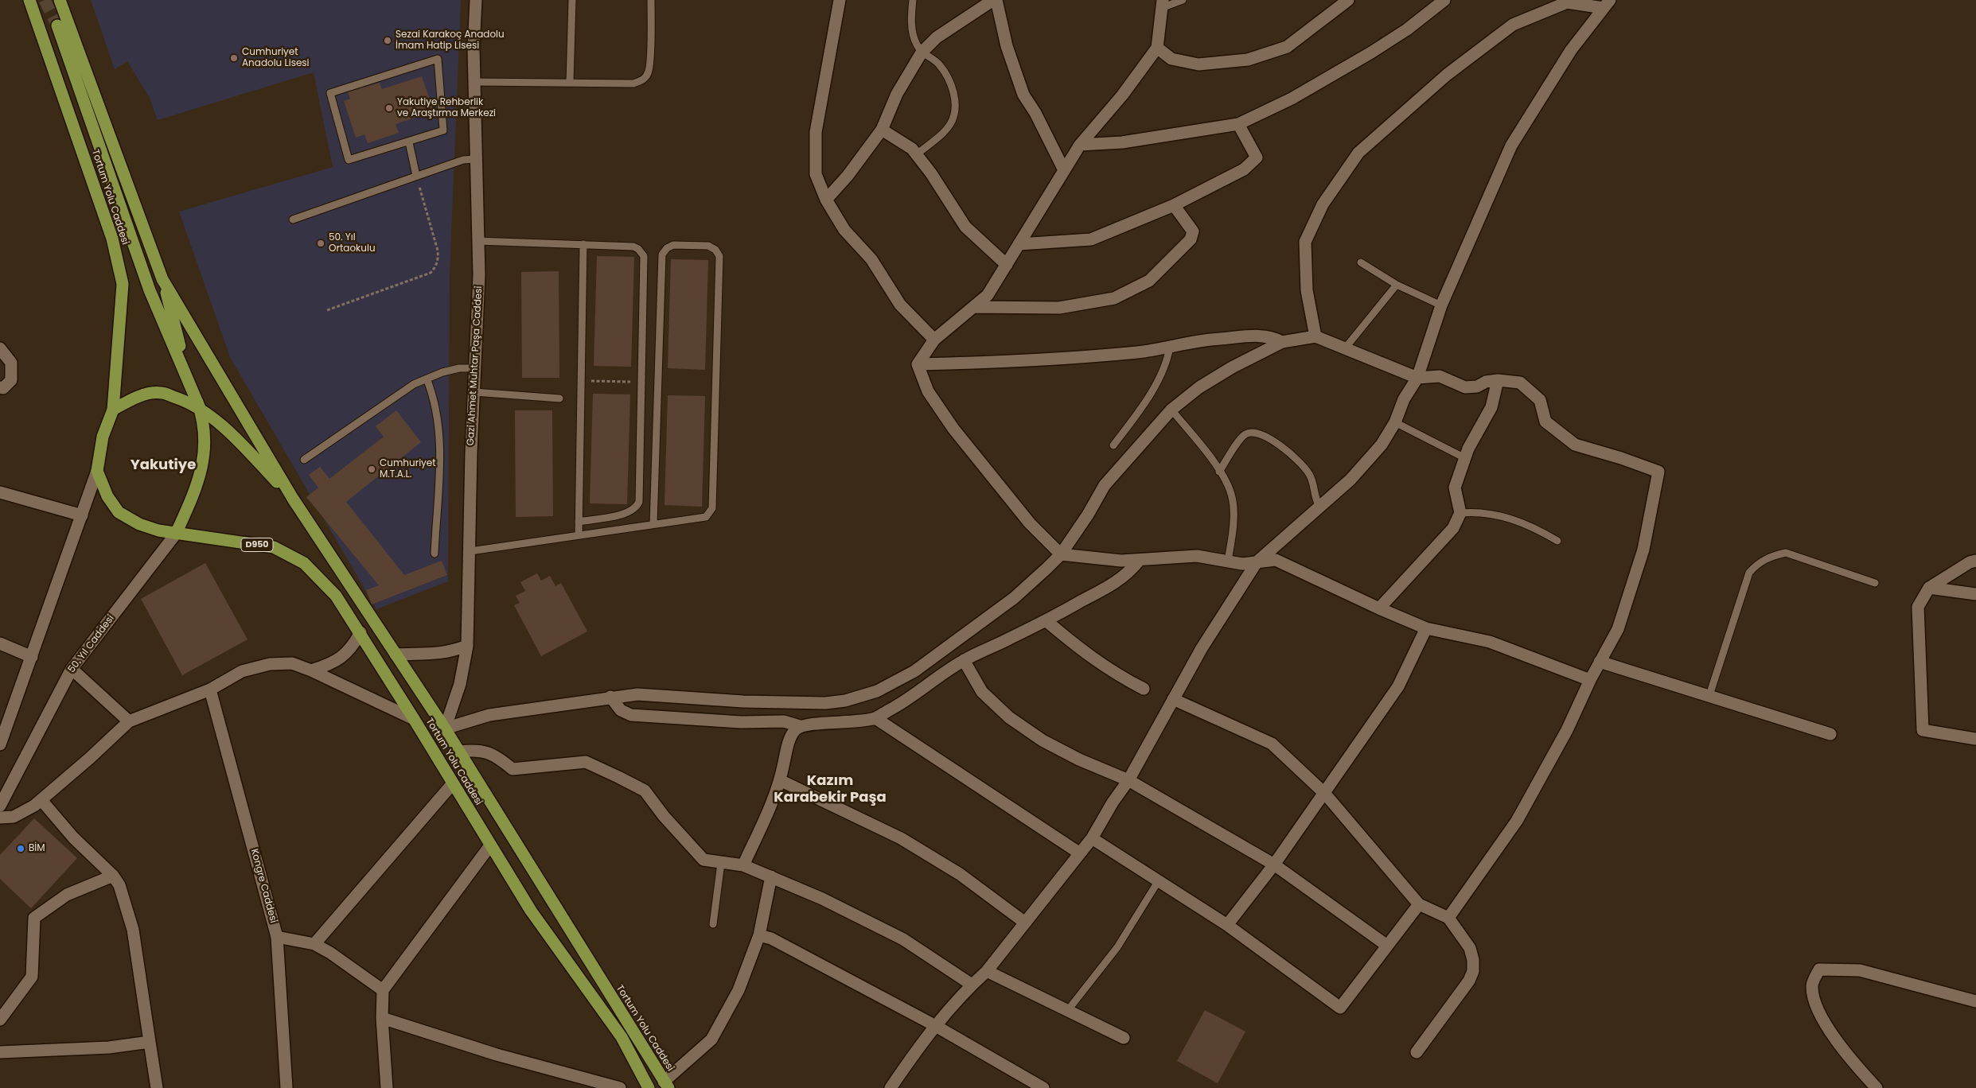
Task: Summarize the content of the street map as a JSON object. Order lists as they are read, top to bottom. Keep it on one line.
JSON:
{"streets":{"highway":["Tortum Yolu Caddesi","D950"],"street":["Gazi Ahmet Muhtar Paşa Caddesi","50. Yıl Caddesi","Kongre Caddesi"]},"crossings":[["Tortum Yolu Caddesi","Gazi Ahmet Muhtar Paşa Caddesi"],["Tortum Yolu Caddesi","50. Yıl Caddesi"]],"districts":["Yakutiye","Kazım Karabekir Paşa"],"places":["Sezai Karakoç Anadolu İmam Hatip Lisesi","Cumhuriyet Anadolu Lisesi","Yakutiye Rehberlik ve Araştırma Merkezi","50. Yıl Ortaokulu","Cumhuriyet M.T.A.L.","BİM"]}
